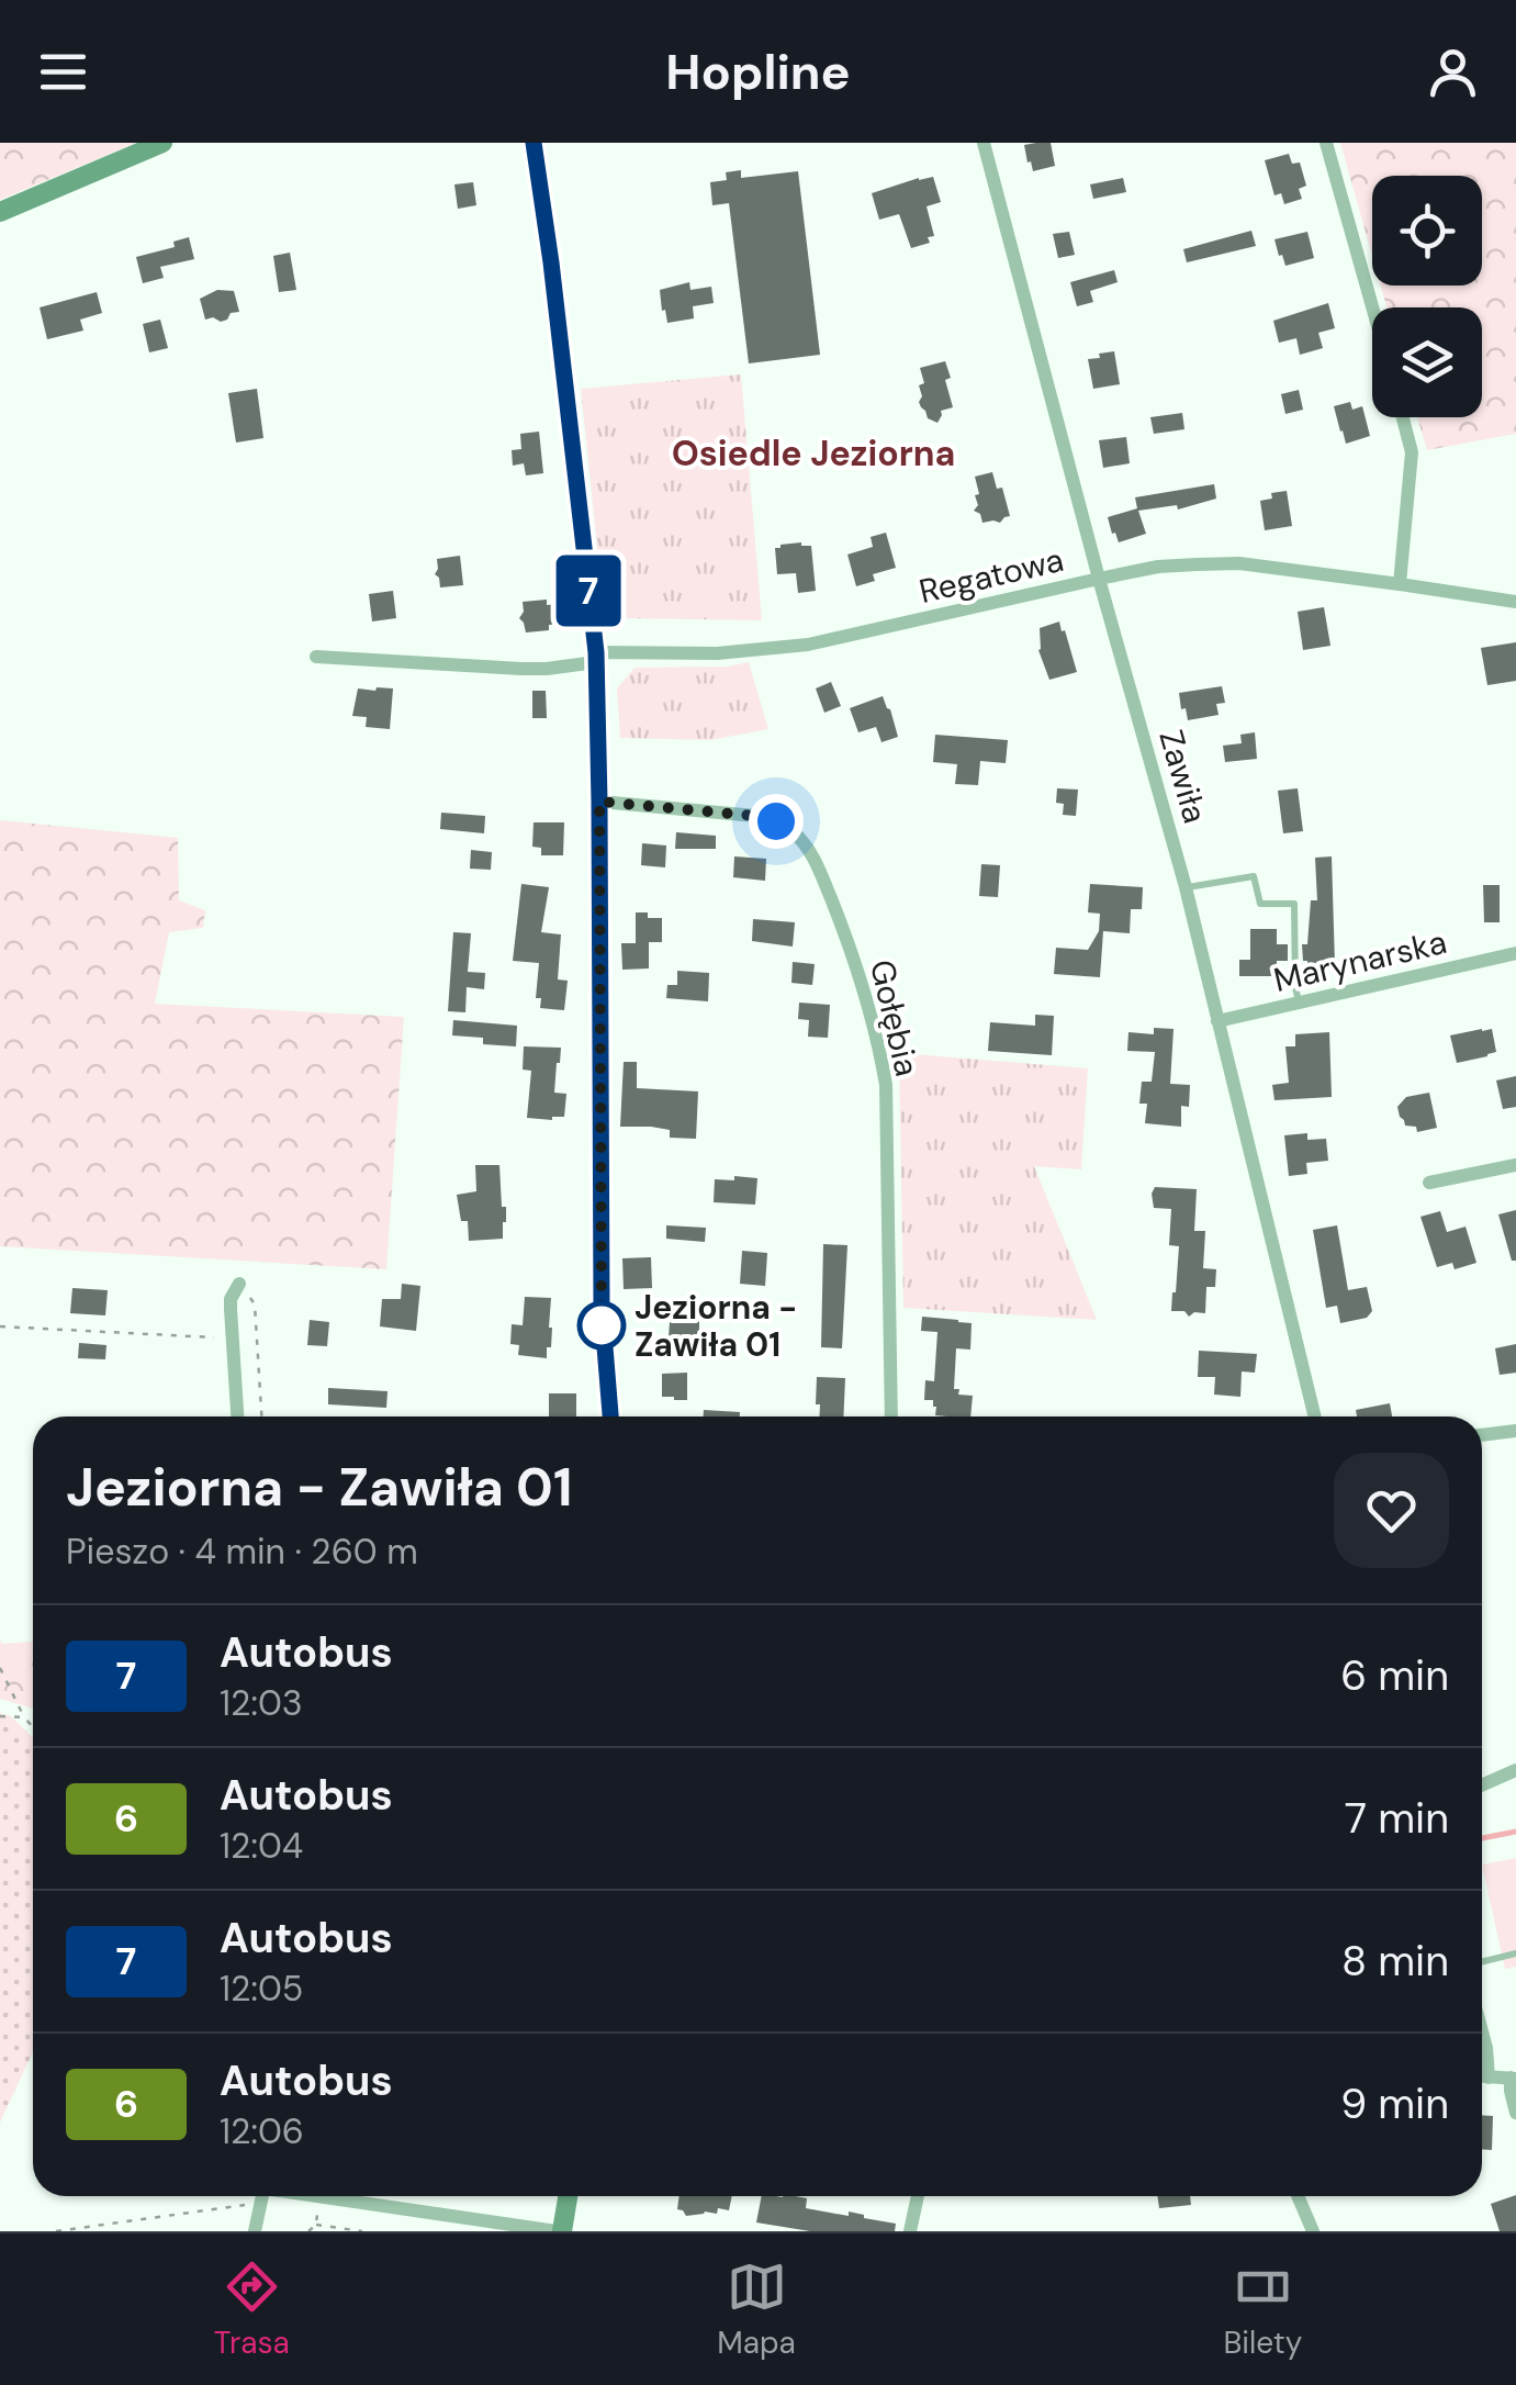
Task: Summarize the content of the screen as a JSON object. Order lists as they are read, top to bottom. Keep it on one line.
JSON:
{"streets":{"street":["Regatowa","Zawiła","Marynarska","Gołębia"]},"crossings":[["Regatowa","Zawiła"],["Zawiła","Marynarska"]],"districts":["Osiedle Jeziorna"],"places":["Jeziorna - Zawiła 01"],"lines":["bus line 7"],"page":{"header":"Hopline","on_map":"7","heading":["Jeziorna - Zawiła 01","Pieszo · 4 min · 260 m"],"list":[{"mark":"7","name":"Autobus","note":"12:03","value":"6 min"},{"mark":"6","name":"Autobus","note":"12:04","value":"7 min"},{"mark":"7","name":"Autobus","note":"12:05","value":"8 min"},{"mark":"6","name":"Autobus","note":"12:06","value":"9 min"}],"tabs":["Trasa","Mapa","Bilety"]}}
